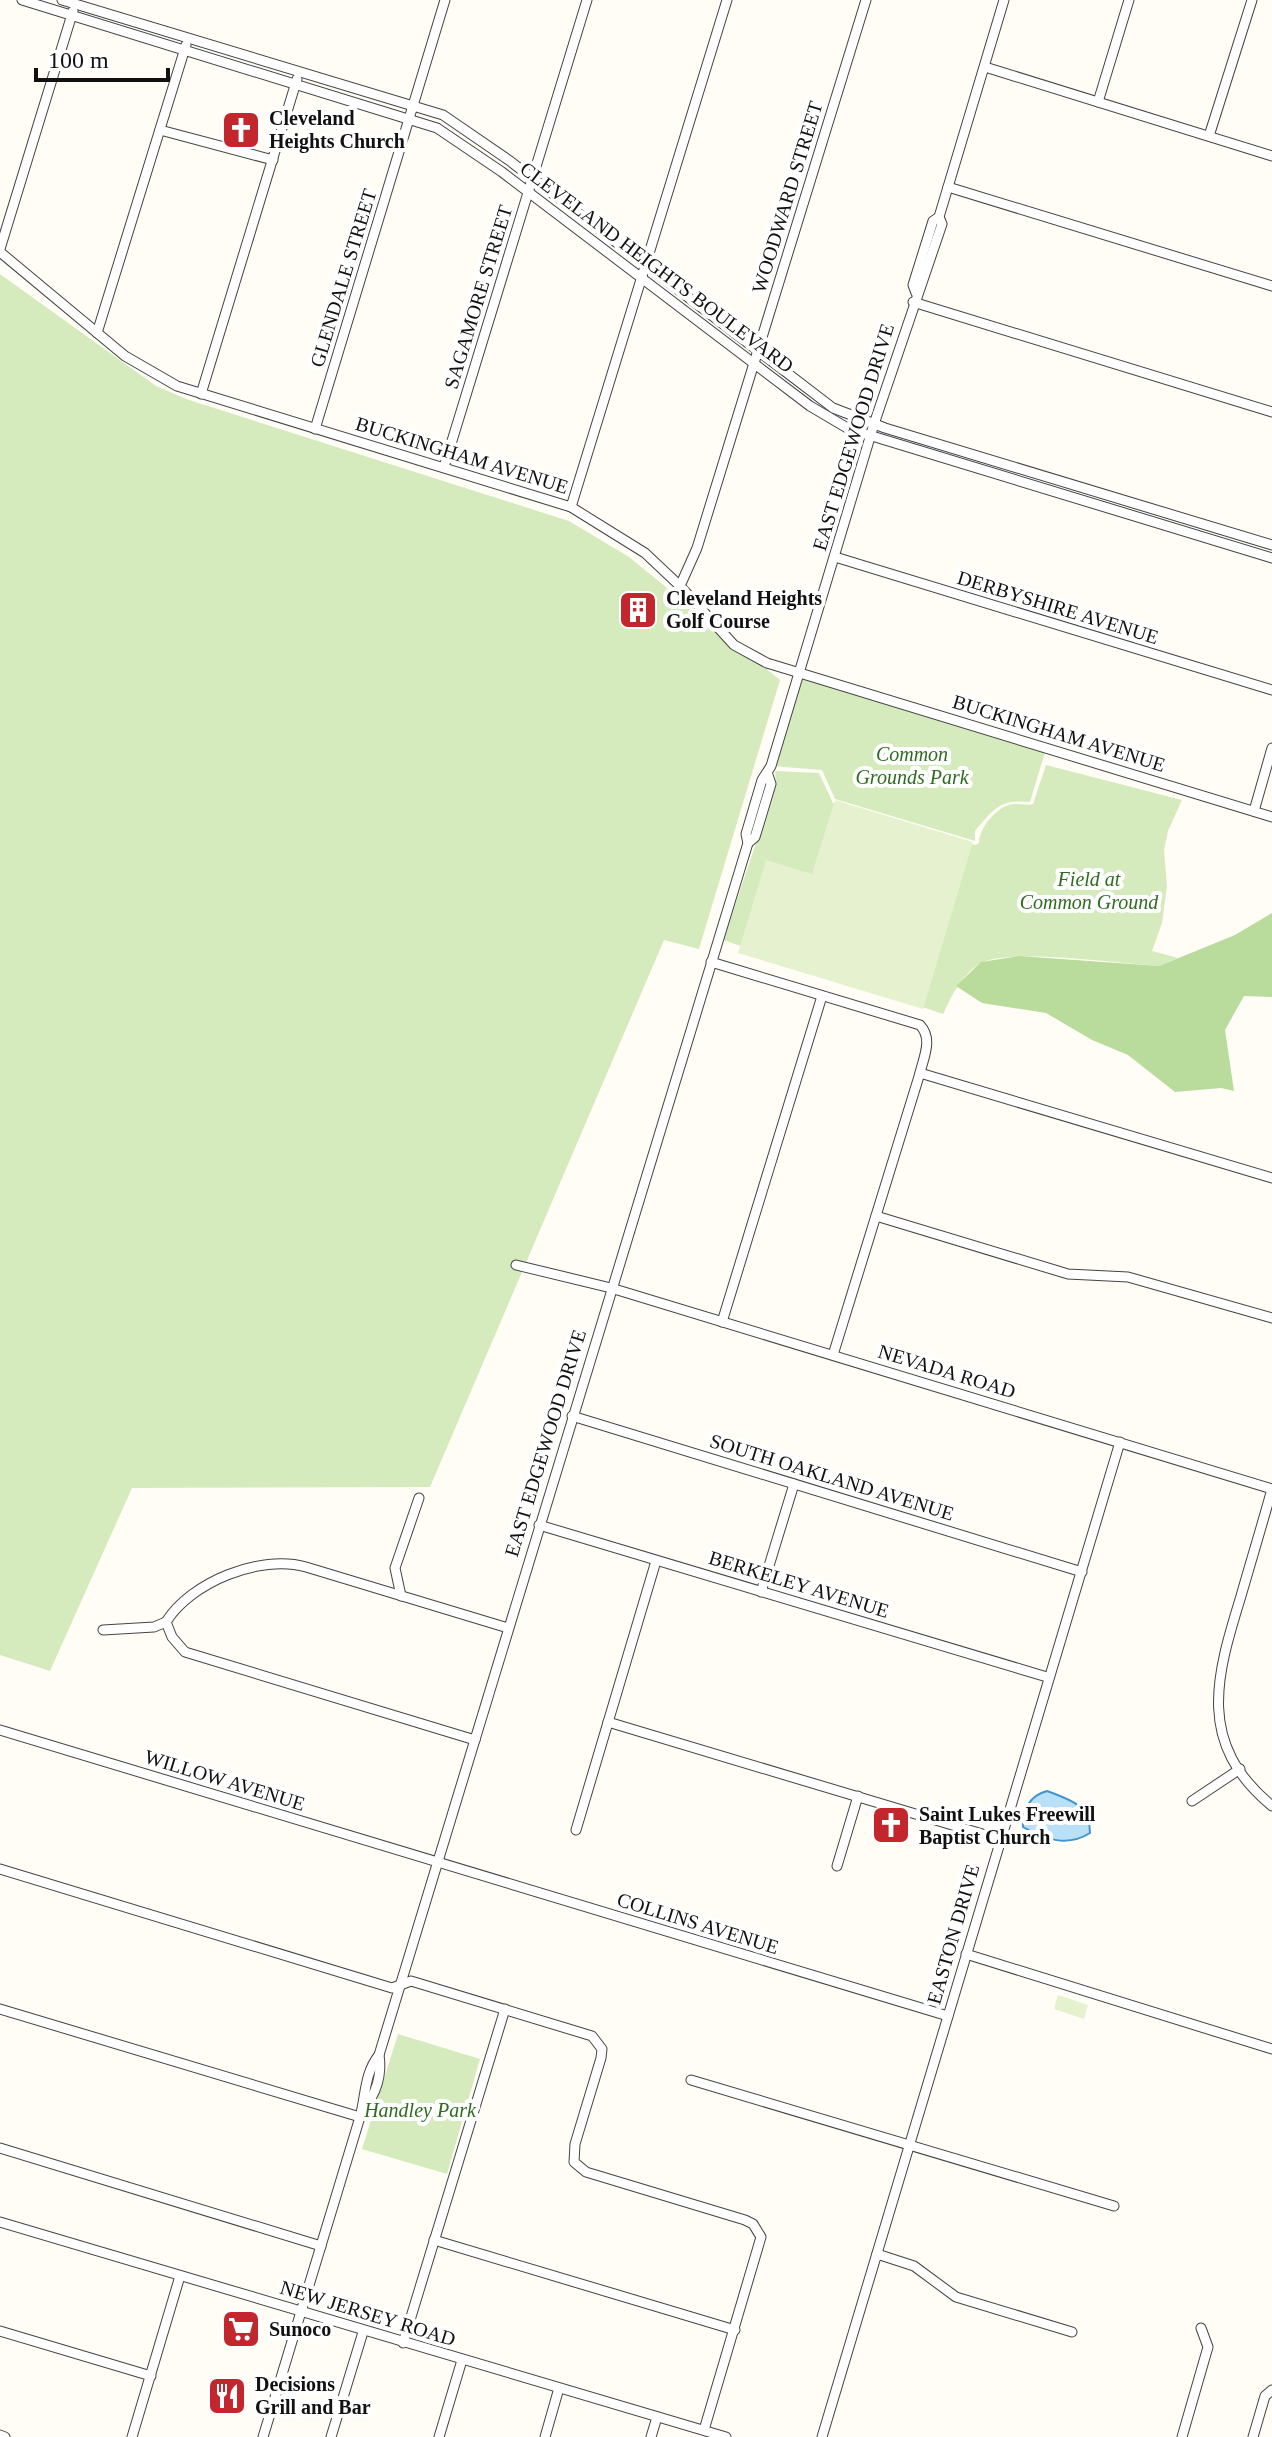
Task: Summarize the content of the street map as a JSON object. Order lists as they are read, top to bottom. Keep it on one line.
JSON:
{"streets":{"street":["WOODWARD STREET","CLEVELAND HEIGHTS BOULEVARD","GLENDALE STREET","SAGAMORE STREET","EAST EDGEWOOD DRIVE","BUCKINGHAM AVENUE","DERBYSHIRE AVENUE","NEVADA ROAD","SOUTH OAKLAND AVENUE","BERKELEY AVENUE","WILLOW AVENUE","COLLINS AVENUE","EASTON DRIVE","NEW JERSEY ROAD"]},"crossings":[["WOODWARD STREET","CLEVELAND HEIGHTS BOULEVARD"],["WOODWARD STREET","BUCKINGHAM AVENUE"],["CLEVELAND HEIGHTS BOULEVARD","GLENDALE STREET"],["CLEVELAND HEIGHTS BOULEVARD","SAGAMORE STREET"],["CLEVELAND HEIGHTS BOULEVARD","EAST EDGEWOOD DRIVE"],["GLENDALE STREET","BUCKINGHAM AVENUE"],["SAGAMORE STREET","BUCKINGHAM AVENUE"],["EAST EDGEWOOD DRIVE","BUCKINGHAM AVENUE"],["EAST EDGEWOOD DRIVE","DERBYSHIRE AVENUE"],["EAST EDGEWOOD DRIVE","NEVADA ROAD"],["EAST EDGEWOOD DRIVE","SOUTH OAKLAND AVENUE"],["EAST EDGEWOOD DRIVE","BERKELEY AVENUE"],["EAST EDGEWOOD DRIVE","WILLOW AVENUE"],["EAST EDGEWOOD DRIVE","COLLINS AVENUE"],["EAST EDGEWOOD DRIVE","NEW JERSEY ROAD"],["NEVADA ROAD","EASTON DRIVE"],["SOUTH OAKLAND AVENUE","EASTON DRIVE"],["BERKELEY AVENUE","EASTON DRIVE"],["WILLOW AVENUE","COLLINS AVENUE"],["COLLINS AVENUE","EASTON DRIVE"]],"parks":["Common Grounds Park","Field at Common Ground","Handley Park"],"places":{"church":["Cleveland Heights Church","Saint Lukes Freewill Baptist Church"],"building":["Cleveland Heights Golf Course"],"supermarket":["Sunoco"],"restaurant":["Decisions Grill and Bar"]},"scale_bar":"100 m"}
